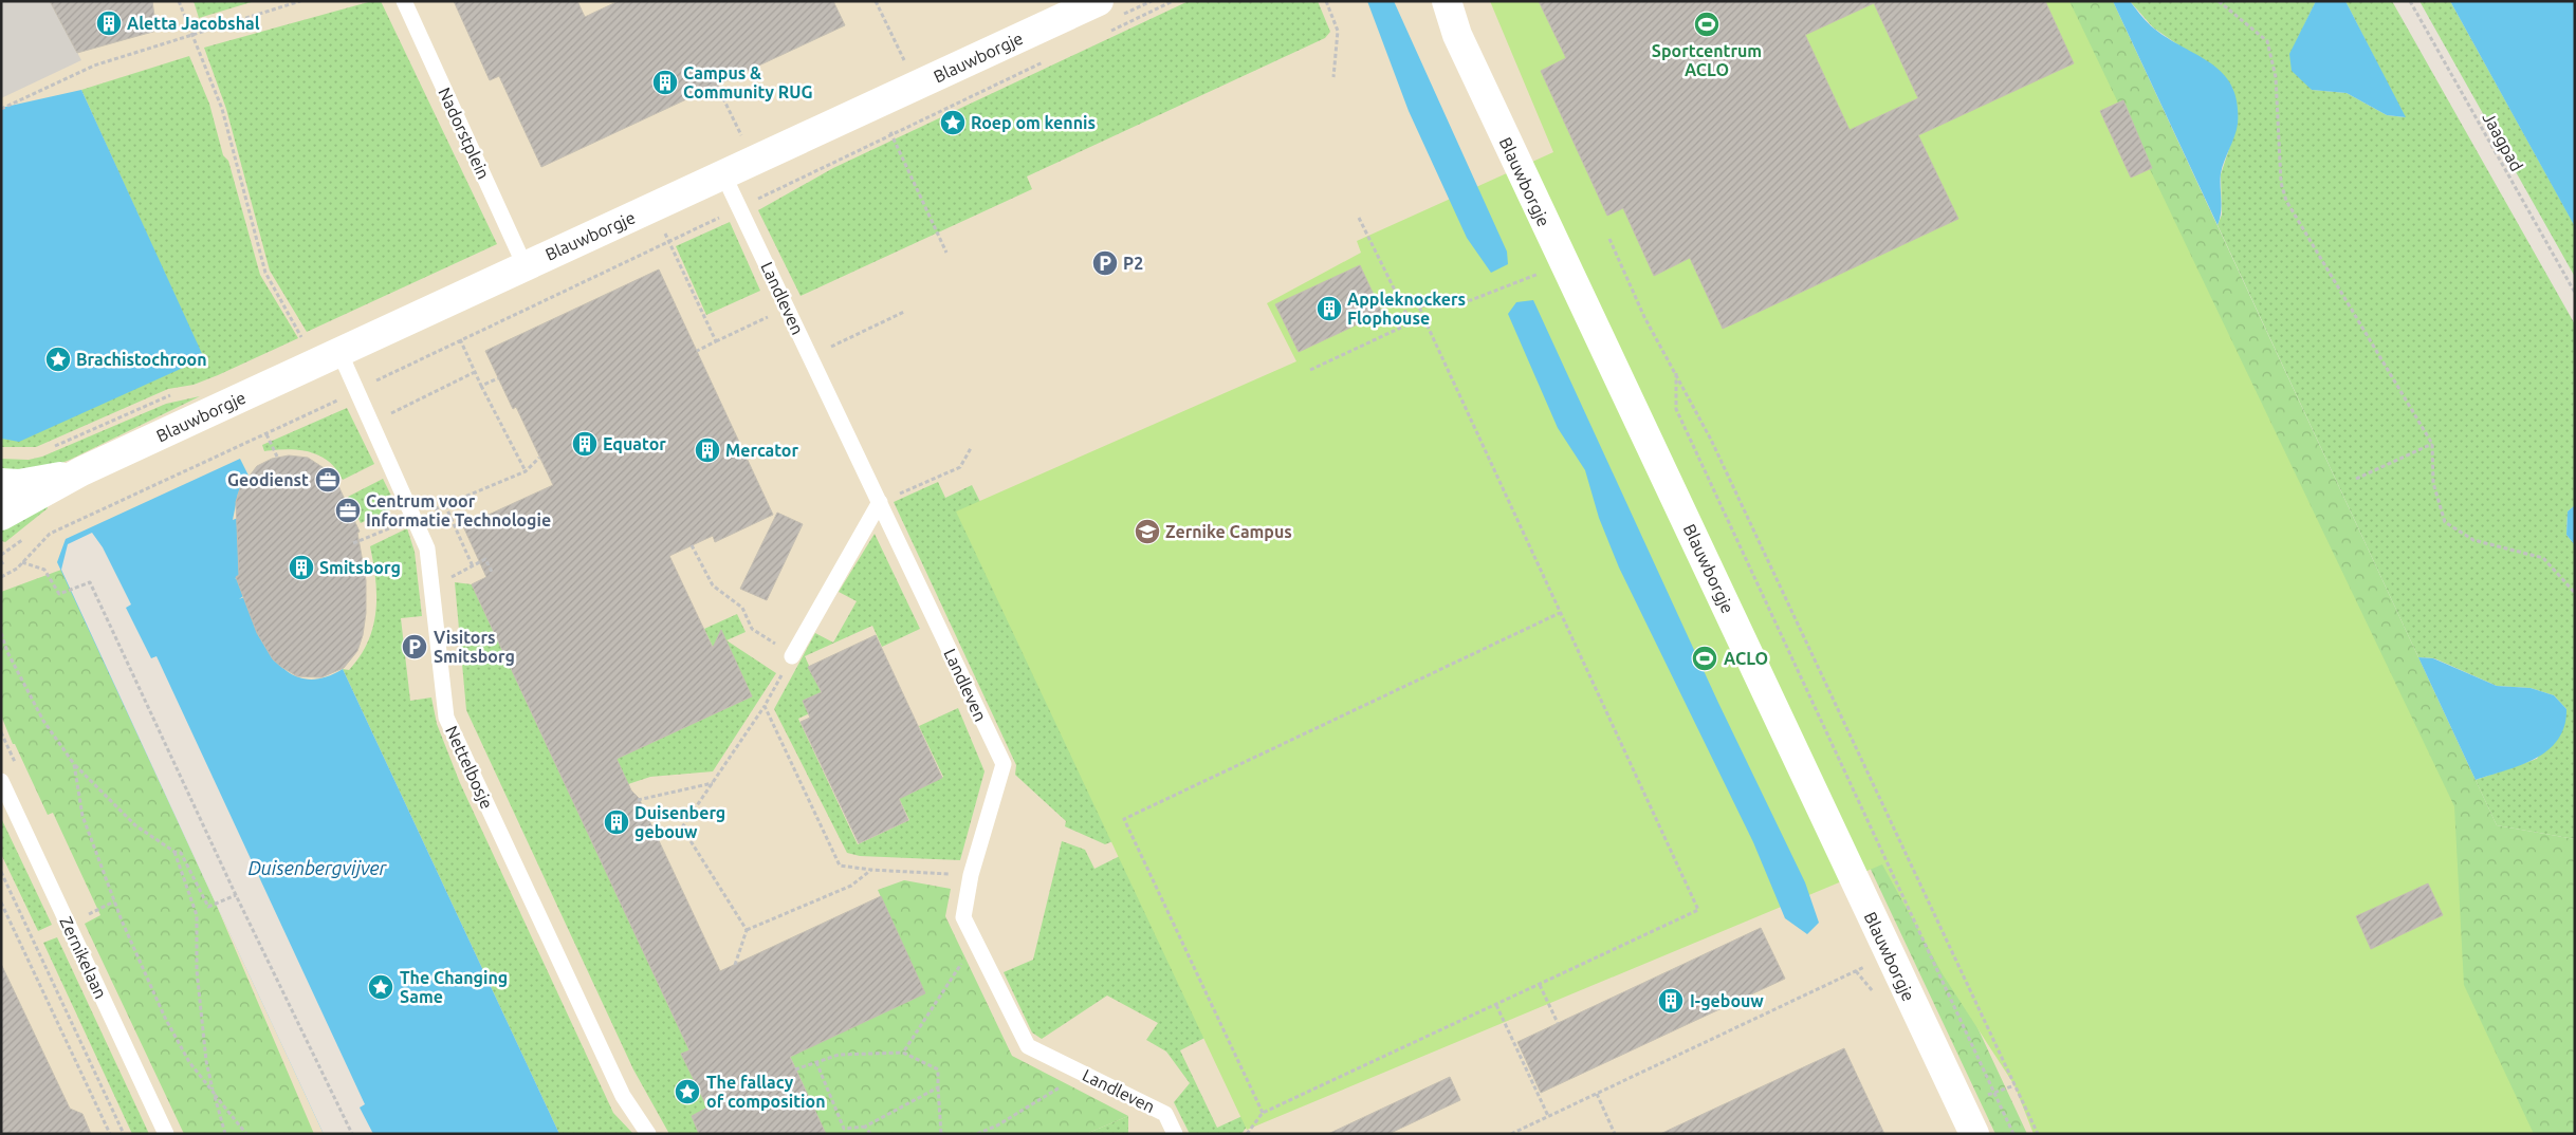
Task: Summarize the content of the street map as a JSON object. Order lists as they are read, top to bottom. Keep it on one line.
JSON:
{"streets":{"street":["Blauwborgje"],"lane":["Nadorstplein","Landleven","Nettelbosje","Zernikelaan"],"path":["Jaagpad"]},"crossings":[["Blauwborgje","Nadorstplein"],["Blauwborgje","Landleven"],["Blauwborgje","Nettelbosje"]],"water":["Duisenbergvijver"],"places":{"building":["Aletta Jacobshal","Campus & Community RUG","Appleknockers Flophouse","Equator","Mercator","Smitsborg","Duisenberg gebouw","I-gebouw"],"sports":["Sportcentrum ACLO","ACLO"],"place":["Roep om kennis","Brachistochroon","The Changing Same","The fallacy of composition"],"parking":["P2","Visitors Smitsborg"],"office":["Geodienst","Centrum voor Informatie Technologie"],"school or university":["Zernike Campus"]}}
